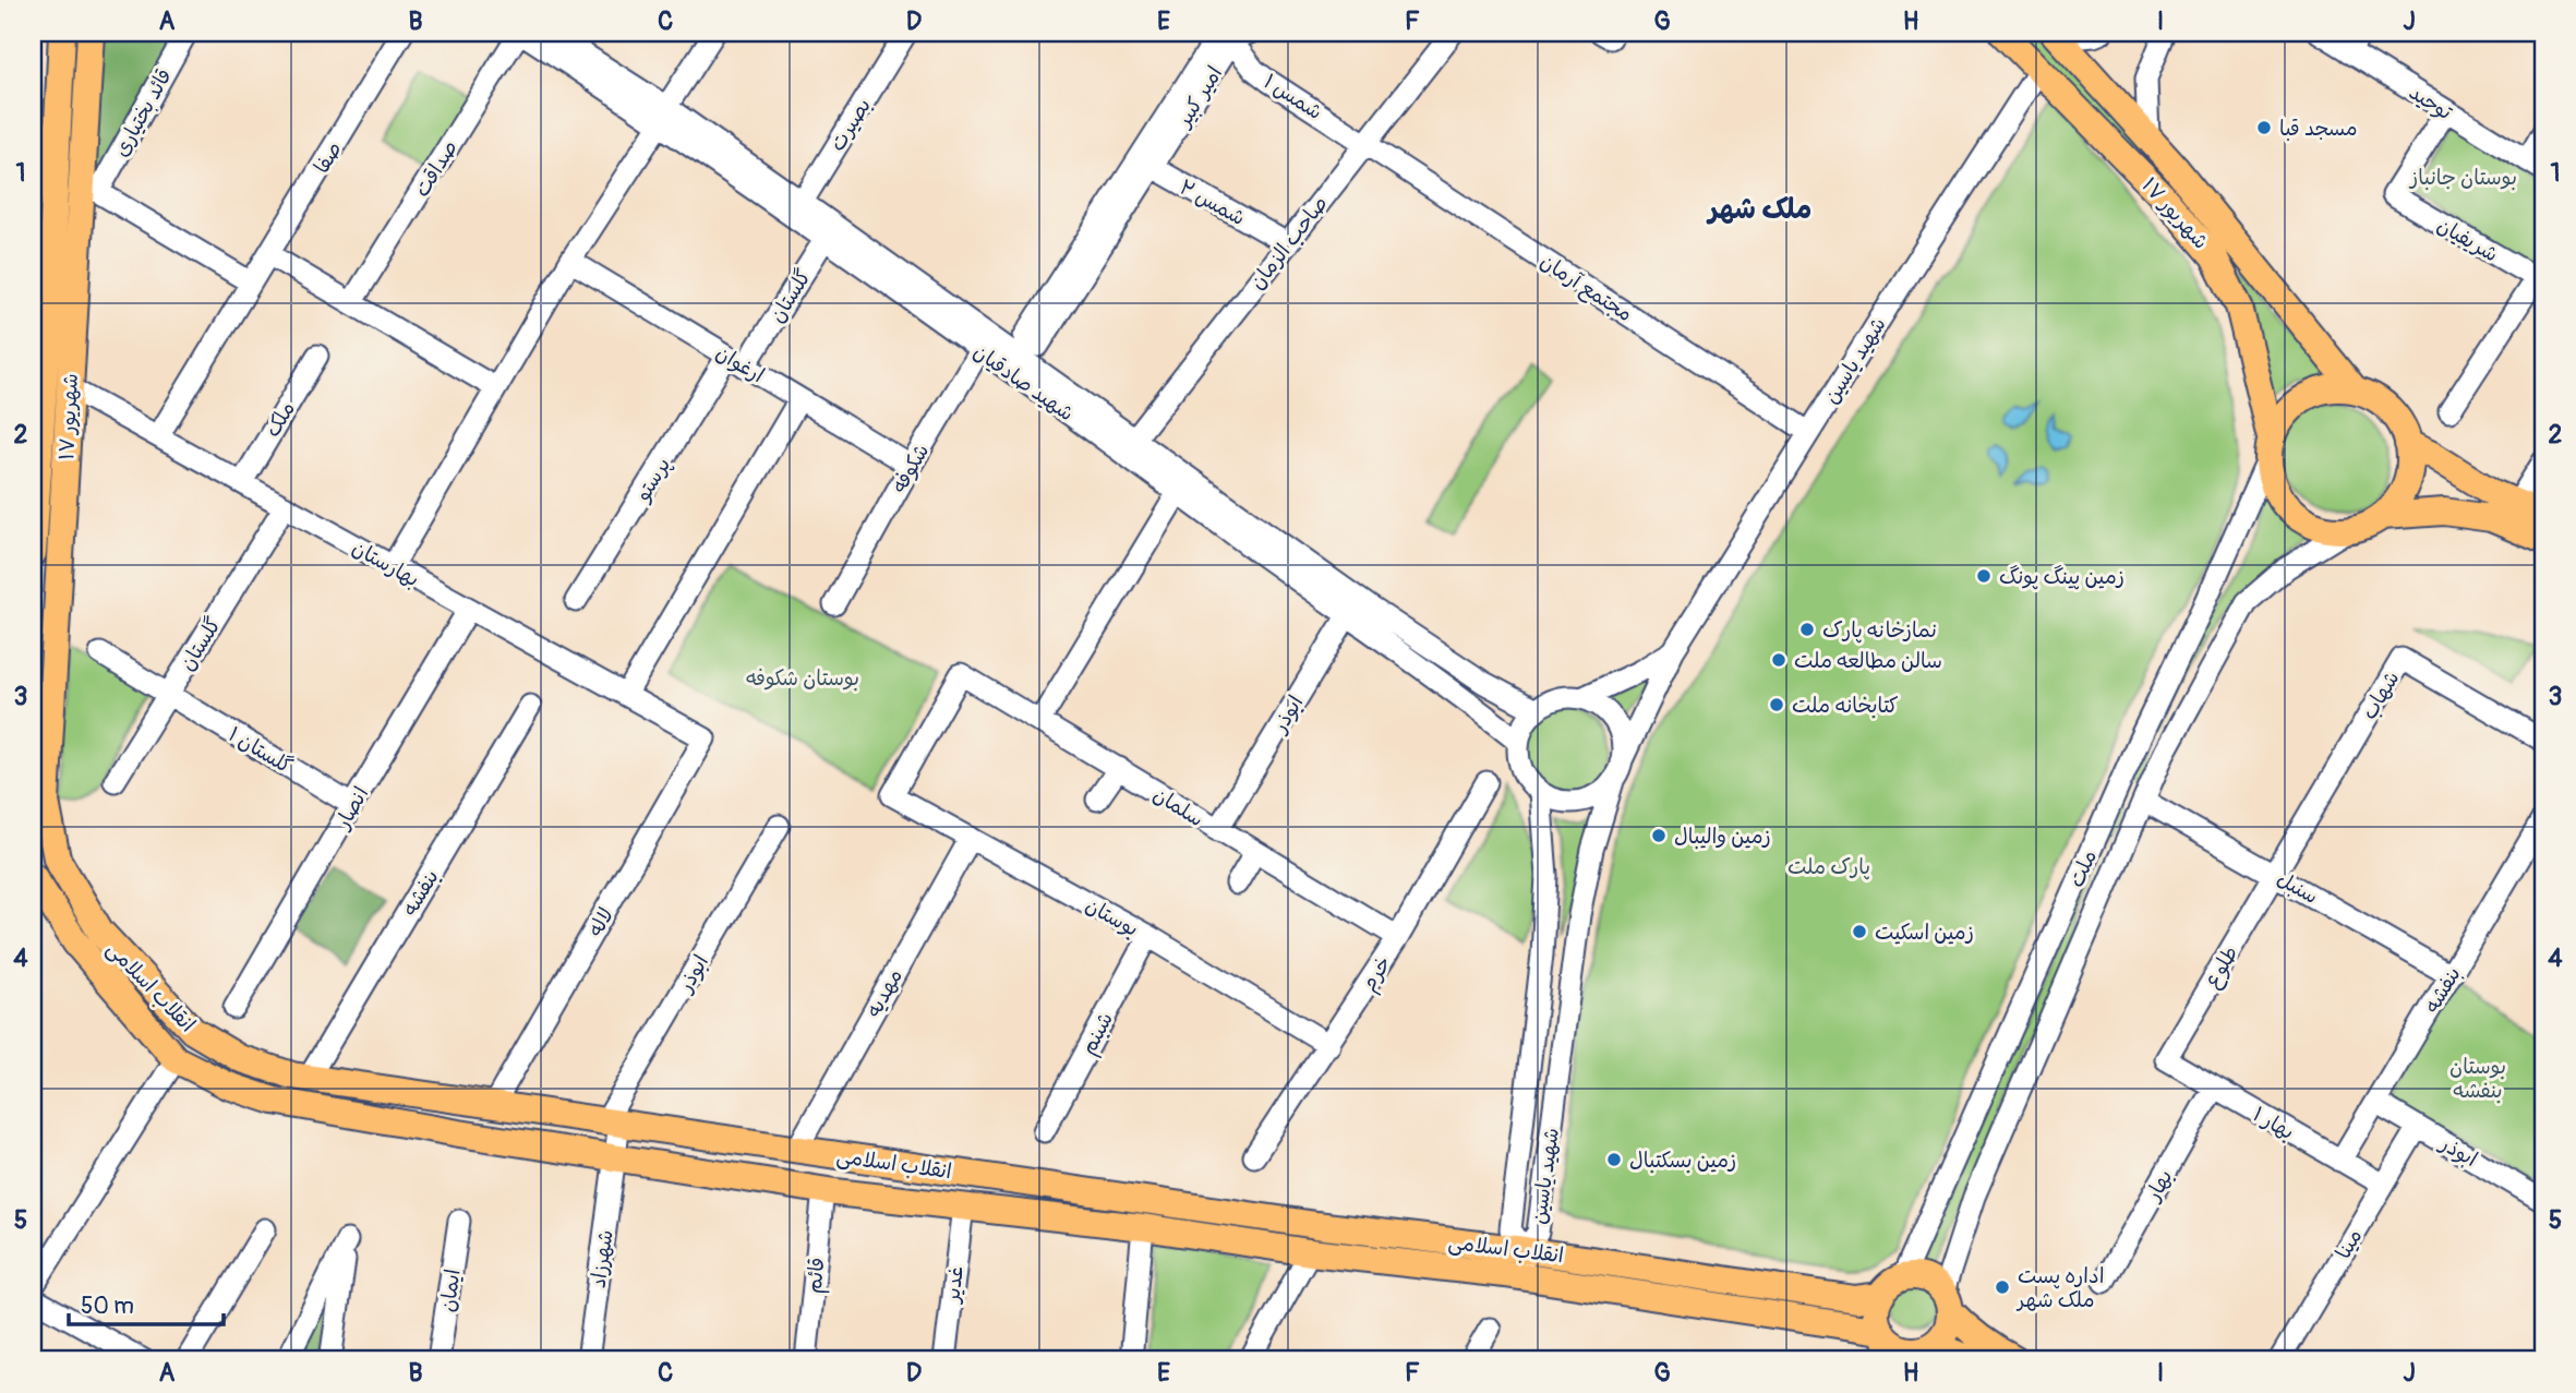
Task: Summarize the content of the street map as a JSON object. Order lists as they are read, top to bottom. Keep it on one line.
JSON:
{"streets":{"main road":["۱۷ شهریور","انقلاب اسلامی"],"street":["امیر کبیر","شمس ۱","توحید","قائد بختیاری","بصیرت","صفا","صداقت","شمس ۲","شریفیان","صاحب الزمان","مجتمع آرمان","گلستان","شهید یاسین","ارغوان","شهید صادقیان","ملک","شکوفه","پرستو","بهارستان","شهاب","ابوذر","گلستان ۱","سلمان","انصار","ملت","سنبل","بنفشه","بوستان","لاله","طلوع","خرم","مهدیه","شبنم","بهار ۱","بهار","مینا","شهرزاد","قائم","غدیر","ایمان"]},"crossings":[["امیر کبیر","شمس ۱"],["امیر کبیر","شمس ۲"],["شمس ۱","صاحب الزمان"],["شمس ۱","مجتمع آرمان"],["توحید","شریفیان"],["قائد بختیاری","۱۷ شهریور"],["بصیرت","شهید صادقیان"],["صفا","بهارستان"],["صداقت","شهید صادقیان"],["شمس ۲","صاحب الزمان"],["۱۷ شهریور","شهید یاسین"],["۱۷ شهریور","بهارستان"],["۱۷ شهریور","ملت"],["۱۷ شهریور","انقلاب اسلامی"],["صاحب الزمان","مجتمع آرمان"],["صاحب الزمان","شهید صادقیان"],["مجتمع آرمان","شهید یاسین"],["گلستان","ارغوان"],["گلستان","شهید صادقیان"],["گلستان","پرستو"],["گلستان","بهارستان"],["گلستان","گلستان ۱"],["شهید یاسین","شهید صادقیان"],["شهید یاسین","انقلاب اسلامی"],["ارغوان","شکوفه"],["ارغوان","پرستو"],["شهید صادقیان","شکوفه"],["شهید صادقیان","ابوذر"],["ملک","بهارستان"],["بهارستان","انصار"],["بهارستان","لاله"],["شهاب","سنبل"],["شهاب","طلوع"],["ابوذر","سلمان"],["ابوذر","بنفشه"],["ابوذر","انقلاب اسلامی"],["ابوذر","مینا"],["ابوذر","شهرزاد"],["گلستان ۱","انصار"],["سلمان","بوستان"],["سلمان","خرم"],["ملت","سنبل"],["ملت","انقلاب اسلامی"],["سنبل","بنفشه"],["سنبل","طلوع"],["بنفشه","انقلاب اسلامی"],["بنفشه","بهار ۱"],["بوستان","خرم"],["بوستان","مهدیه"],["بوستان","شبنم"],["لاله","انقلاب اسلامی"],["طلوع","بهار ۱"],["انقلاب اسلامی","مهدیه"],["انقلاب اسلامی","شهرزاد"],["انقلاب اسلامی","قائم"],["انقلاب اسلامی","غدیر"],["بهار ۱","بهار"],["بهار ۱","مینا"]],"districts":["ملک شهر"],"parks":["بوستان جانباز","بوستان شکوفه","پارک ملت","بوستان بنفشه"],"places":["مسجد قبا","زمین پینگ پونگ","نمازخانه پارک","سالن مطالعه ملت","کتابخانه ملت","زمین والیبال","زمین اسکیت","زمین بسکتبال","اداره پست ملک شهر"],"scale_bar":"50 m","grid":{"columns":["A","B","C","D","E","F","G","H","I","J"],"rows":["1","2","3","4","5"]}}
